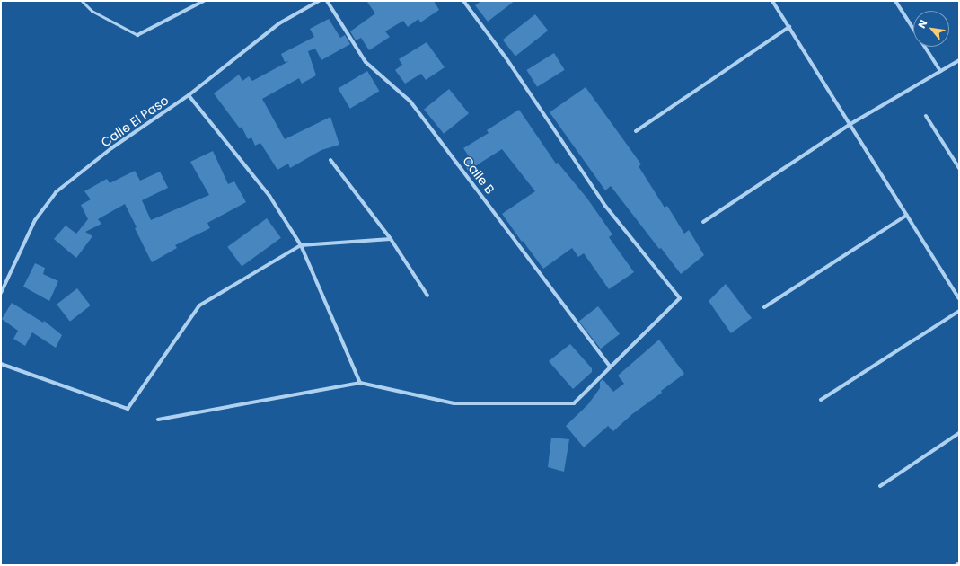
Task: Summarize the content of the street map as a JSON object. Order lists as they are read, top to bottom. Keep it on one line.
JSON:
{"streets":{"street":["Calle El Paso","Calle B"]},"north":"top left"}
